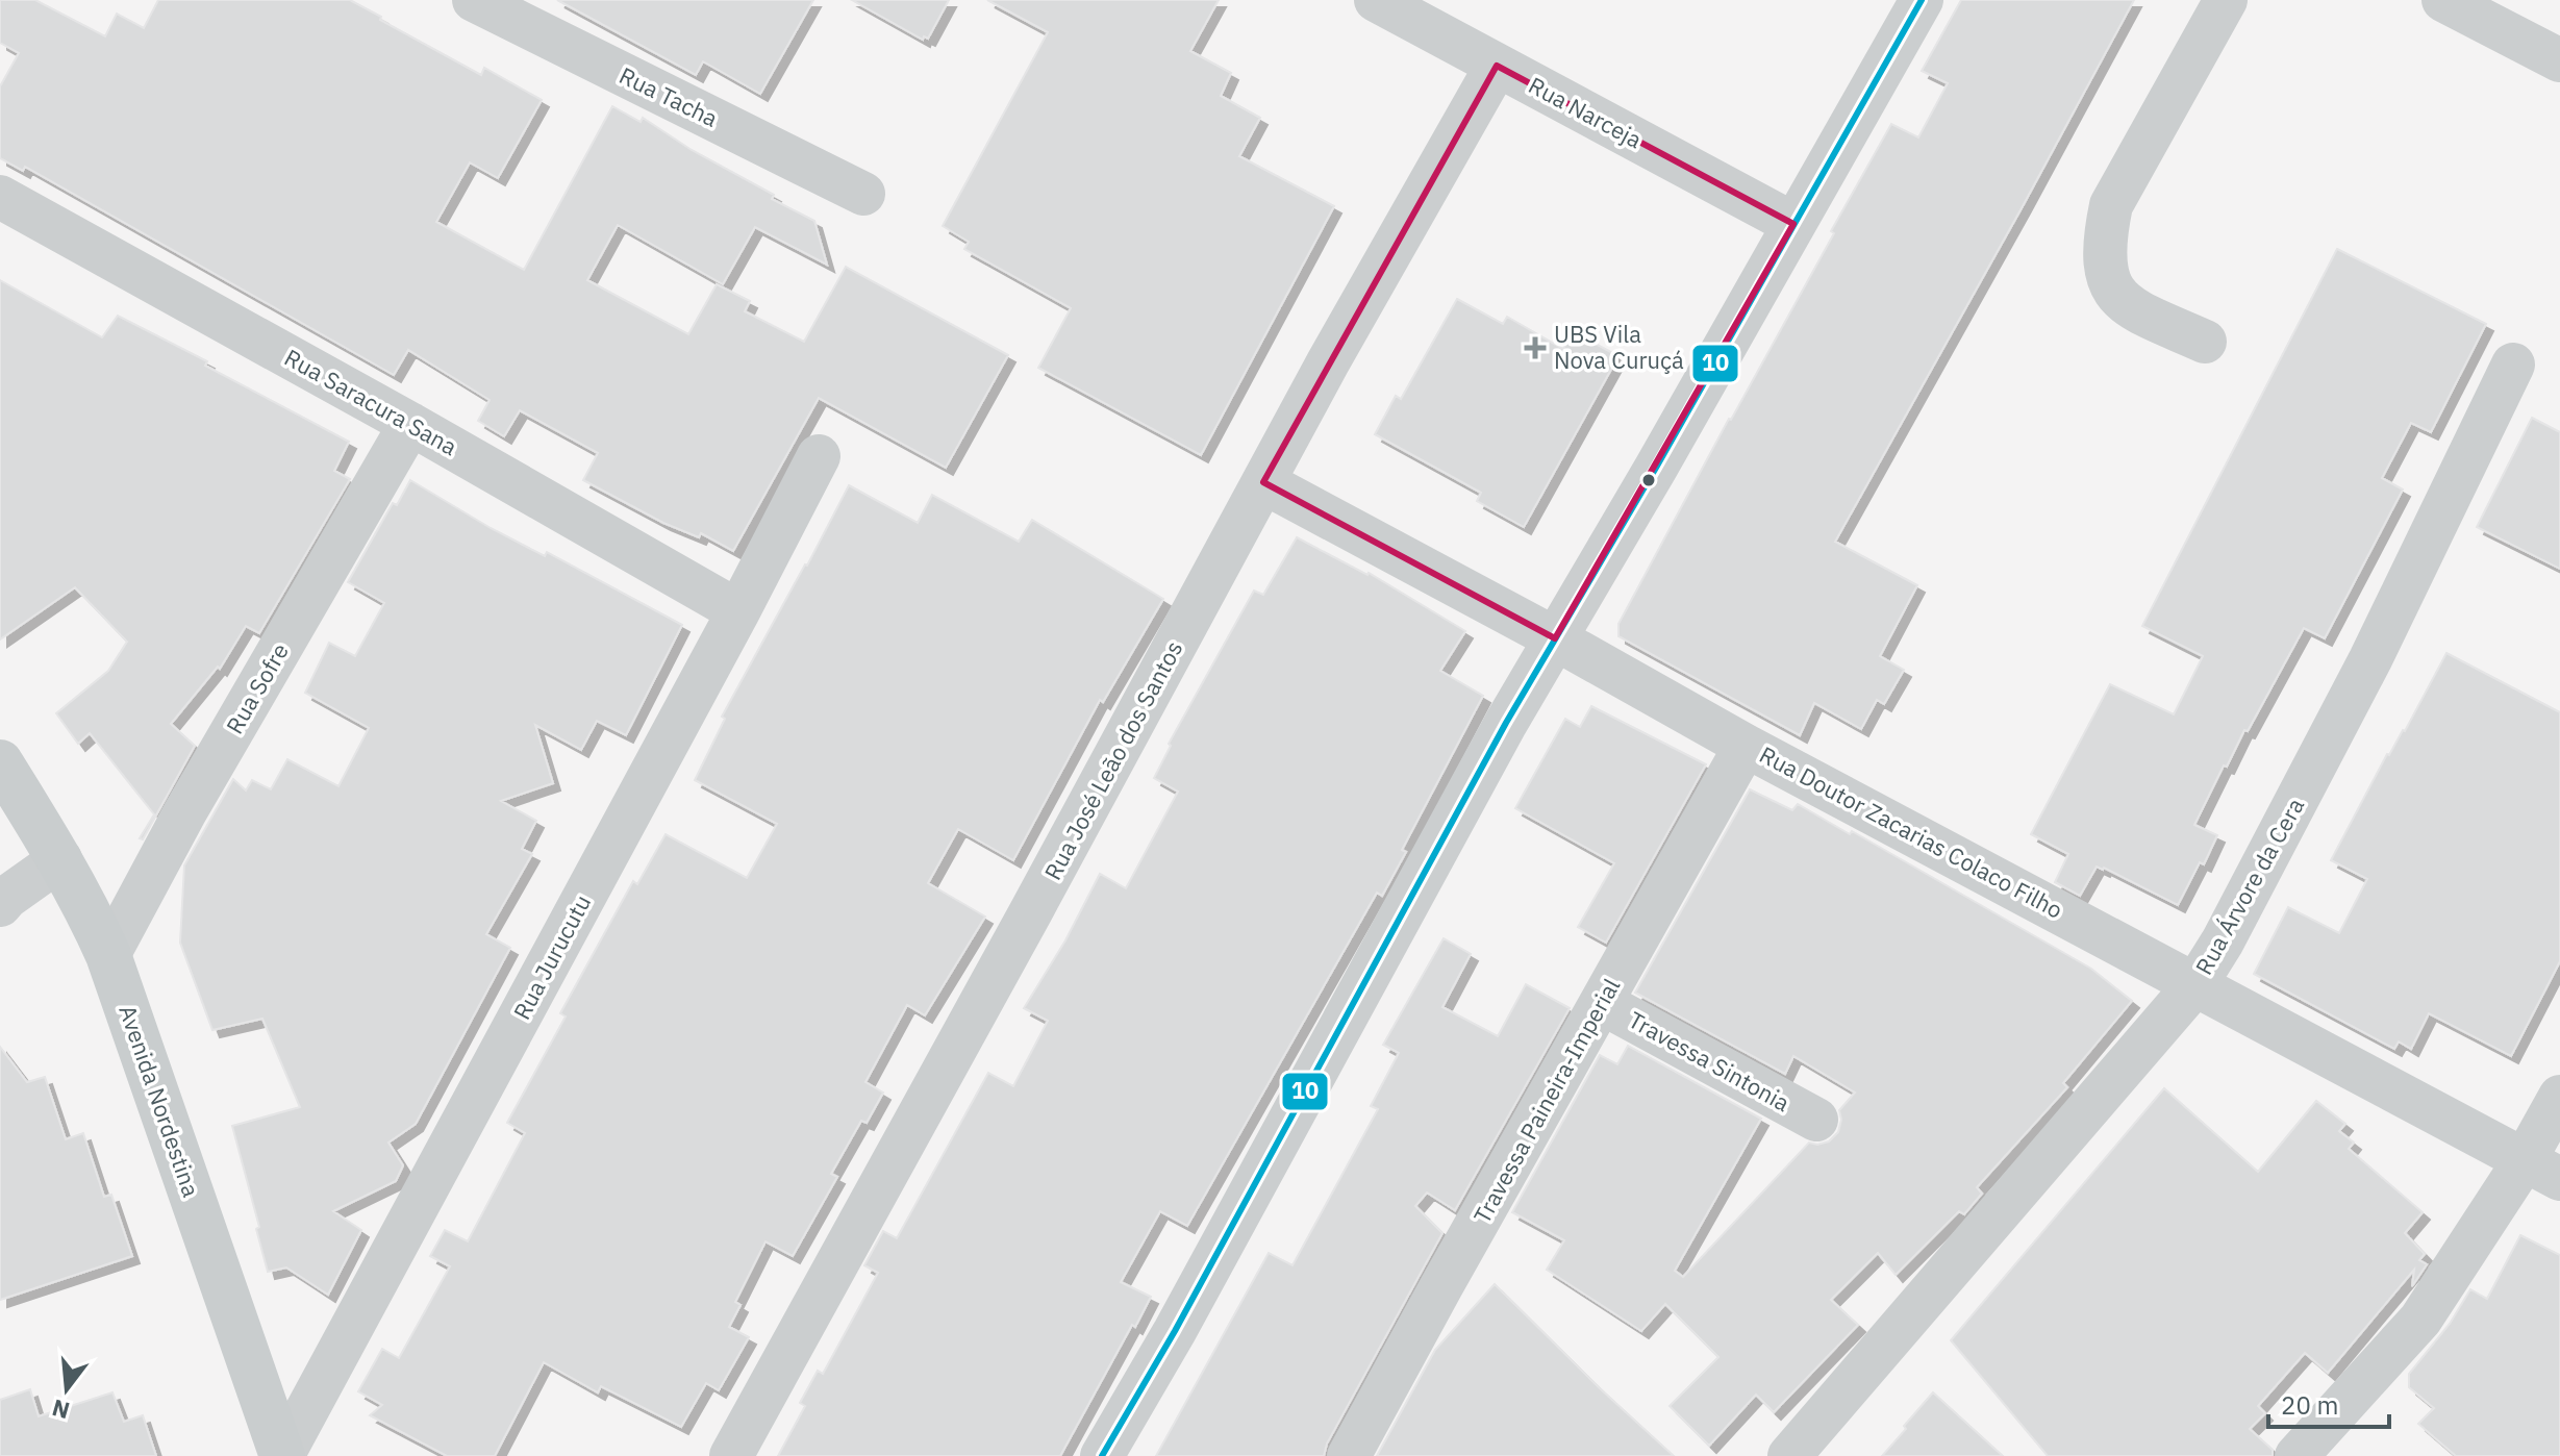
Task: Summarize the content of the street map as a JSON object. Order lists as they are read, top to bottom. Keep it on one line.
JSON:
{"streets":{"main road":["Avenida Nordestina"],"street":["Rua Tacha","Rua Narceja","Rua Saracura Sana","Rua Sofre","Rua José Leão dos Santos","Rua Doutor Zacarias Colaco Filho","Rua Árvore da Cera","Rua Jurucutu","Travessa Sintonia","Travessa Paineira-Imperial"]},"crossings":[["Rua Narceja","Rua José Leão dos Santos"],["Rua Saracura Sana","Rua Sofre"],["Rua Saracura Sana","Rua Jurucutu"],["Rua Sofre","Avenida Nordestina"],["Rua José Leão dos Santos","Rua Doutor Zacarias Colaco Filho"],["Rua Doutor Zacarias Colaco Filho","Rua Árvore da Cera"],["Rua Doutor Zacarias Colaco Filho","Travessa Paineira-Imperial"],["Rua Jurucutu","Avenida Nordestina"],["Travessa Sintonia","Travessa Paineira-Imperial"]],"places":{"health":["UBS Vila Nova Curuçá"]},"lines":["transit line 10"],"scale_bar":"20 m","north":"bottom"}
